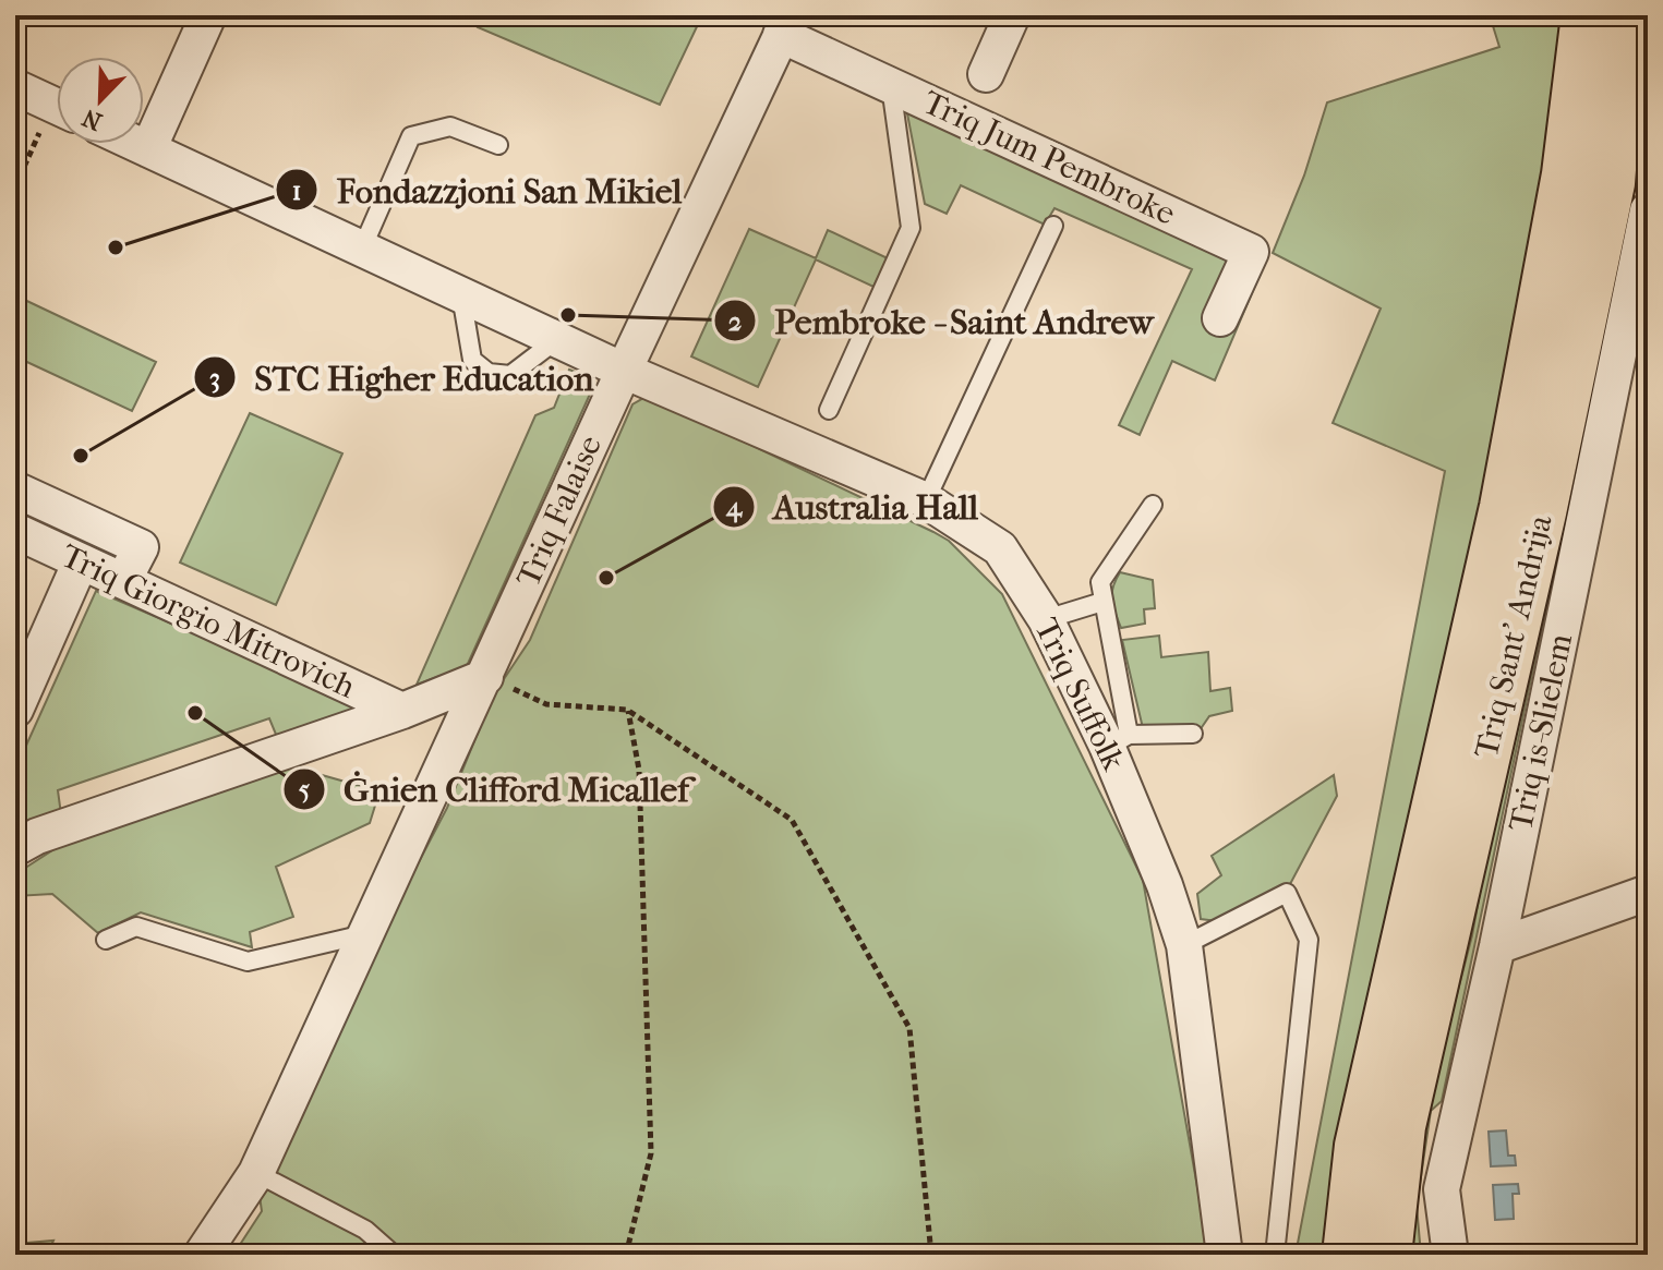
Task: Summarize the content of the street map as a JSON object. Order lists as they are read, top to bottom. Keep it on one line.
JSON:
{"streets":{"highway":["Triq Sant' Andrija"],"street":["Triq Jum Pembroke","Triq Falaise","Triq Giorgio Mitrovich","Triq Suffolk","Triq is-Slielem"]},"crossings":[["Triq Jum Pembroke","Triq Falaise"],["Triq Falaise","Triq Suffolk"]],"places":["Fondazzjoni San Mikiel","Pembroke - Saint Andrew","STC Higher Education","Australia Hall","Ġnien Clifford Micallef"],"north":"bottom left"}
